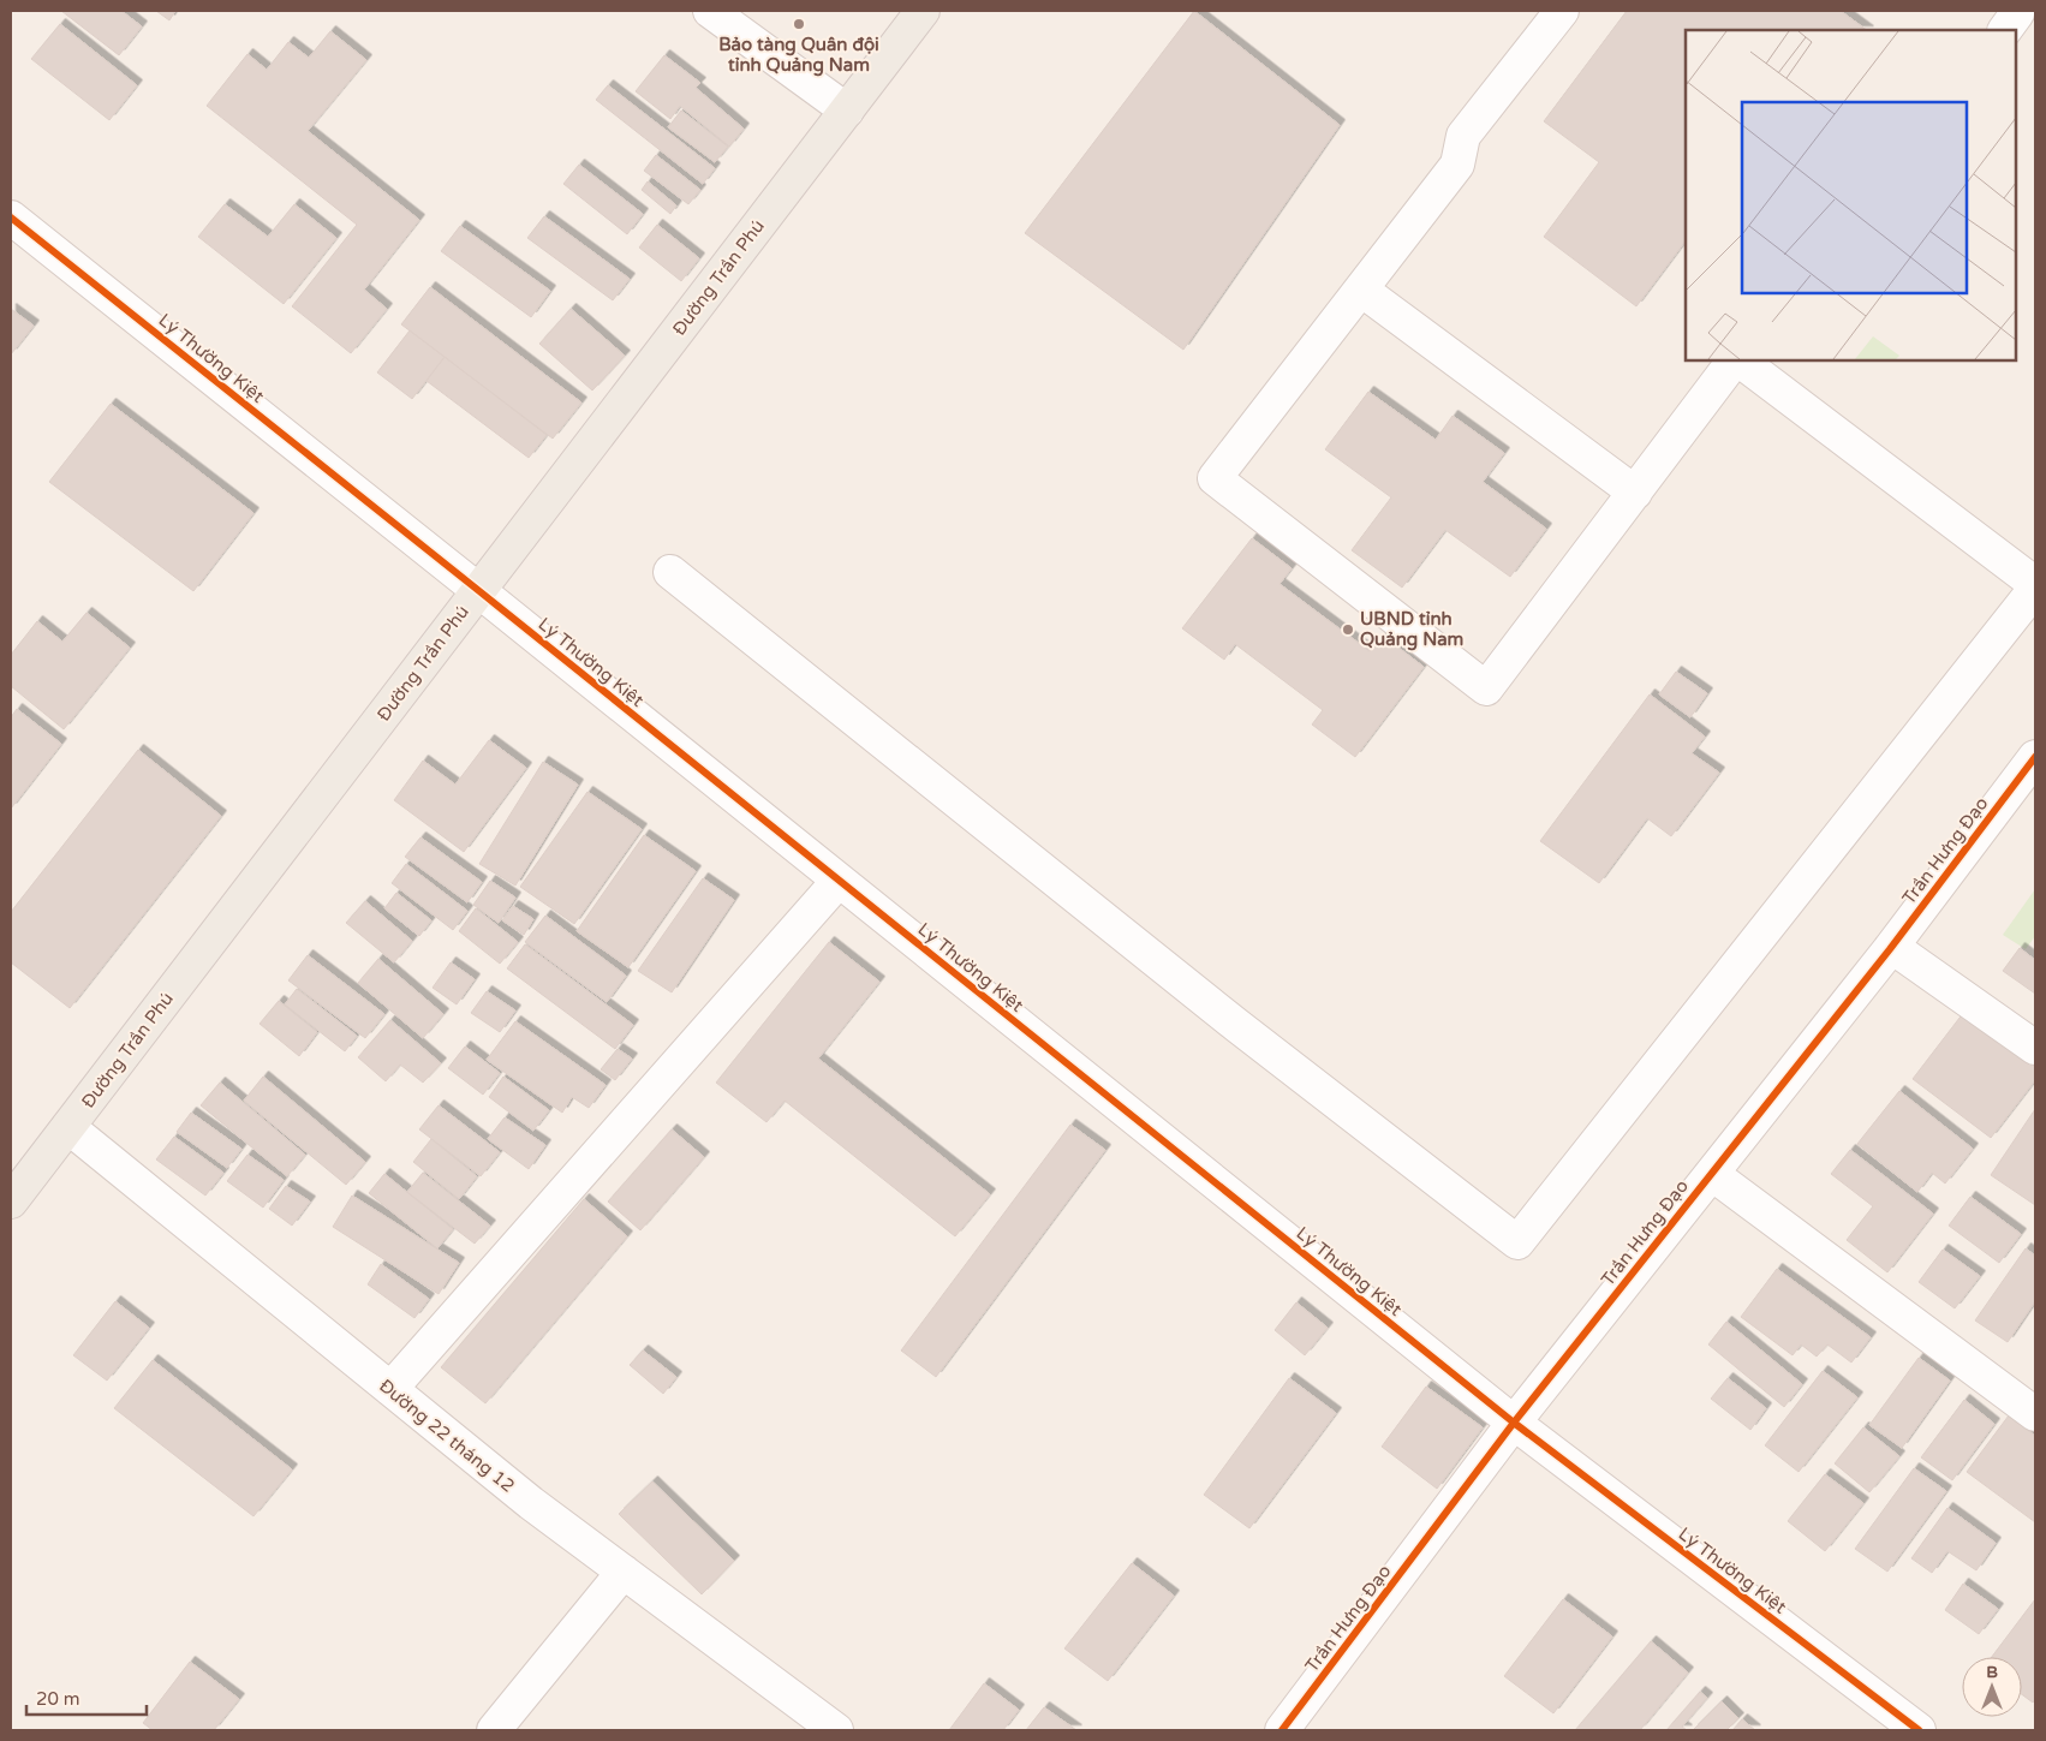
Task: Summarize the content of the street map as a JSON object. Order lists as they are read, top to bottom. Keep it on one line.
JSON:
{"streets":{"main road":["Đường Trần Phú"],"street":["Lý Thường Kiệt","Trần Hưng Đạo","Đường 22 tháng 12"]},"crossings":[["Đường Trần Phú","Lý Thường Kiệt"],["Đường Trần Phú","Đường 22 tháng 12"],["Lý Thường Kiệt","Trần Hưng Đạo"]],"places":["Bảo tàng Quân đội tỉnh Quảng Nam","UBND tỉnh Quảng Nam"],"scale_bar":"20 m","north":"top"}
